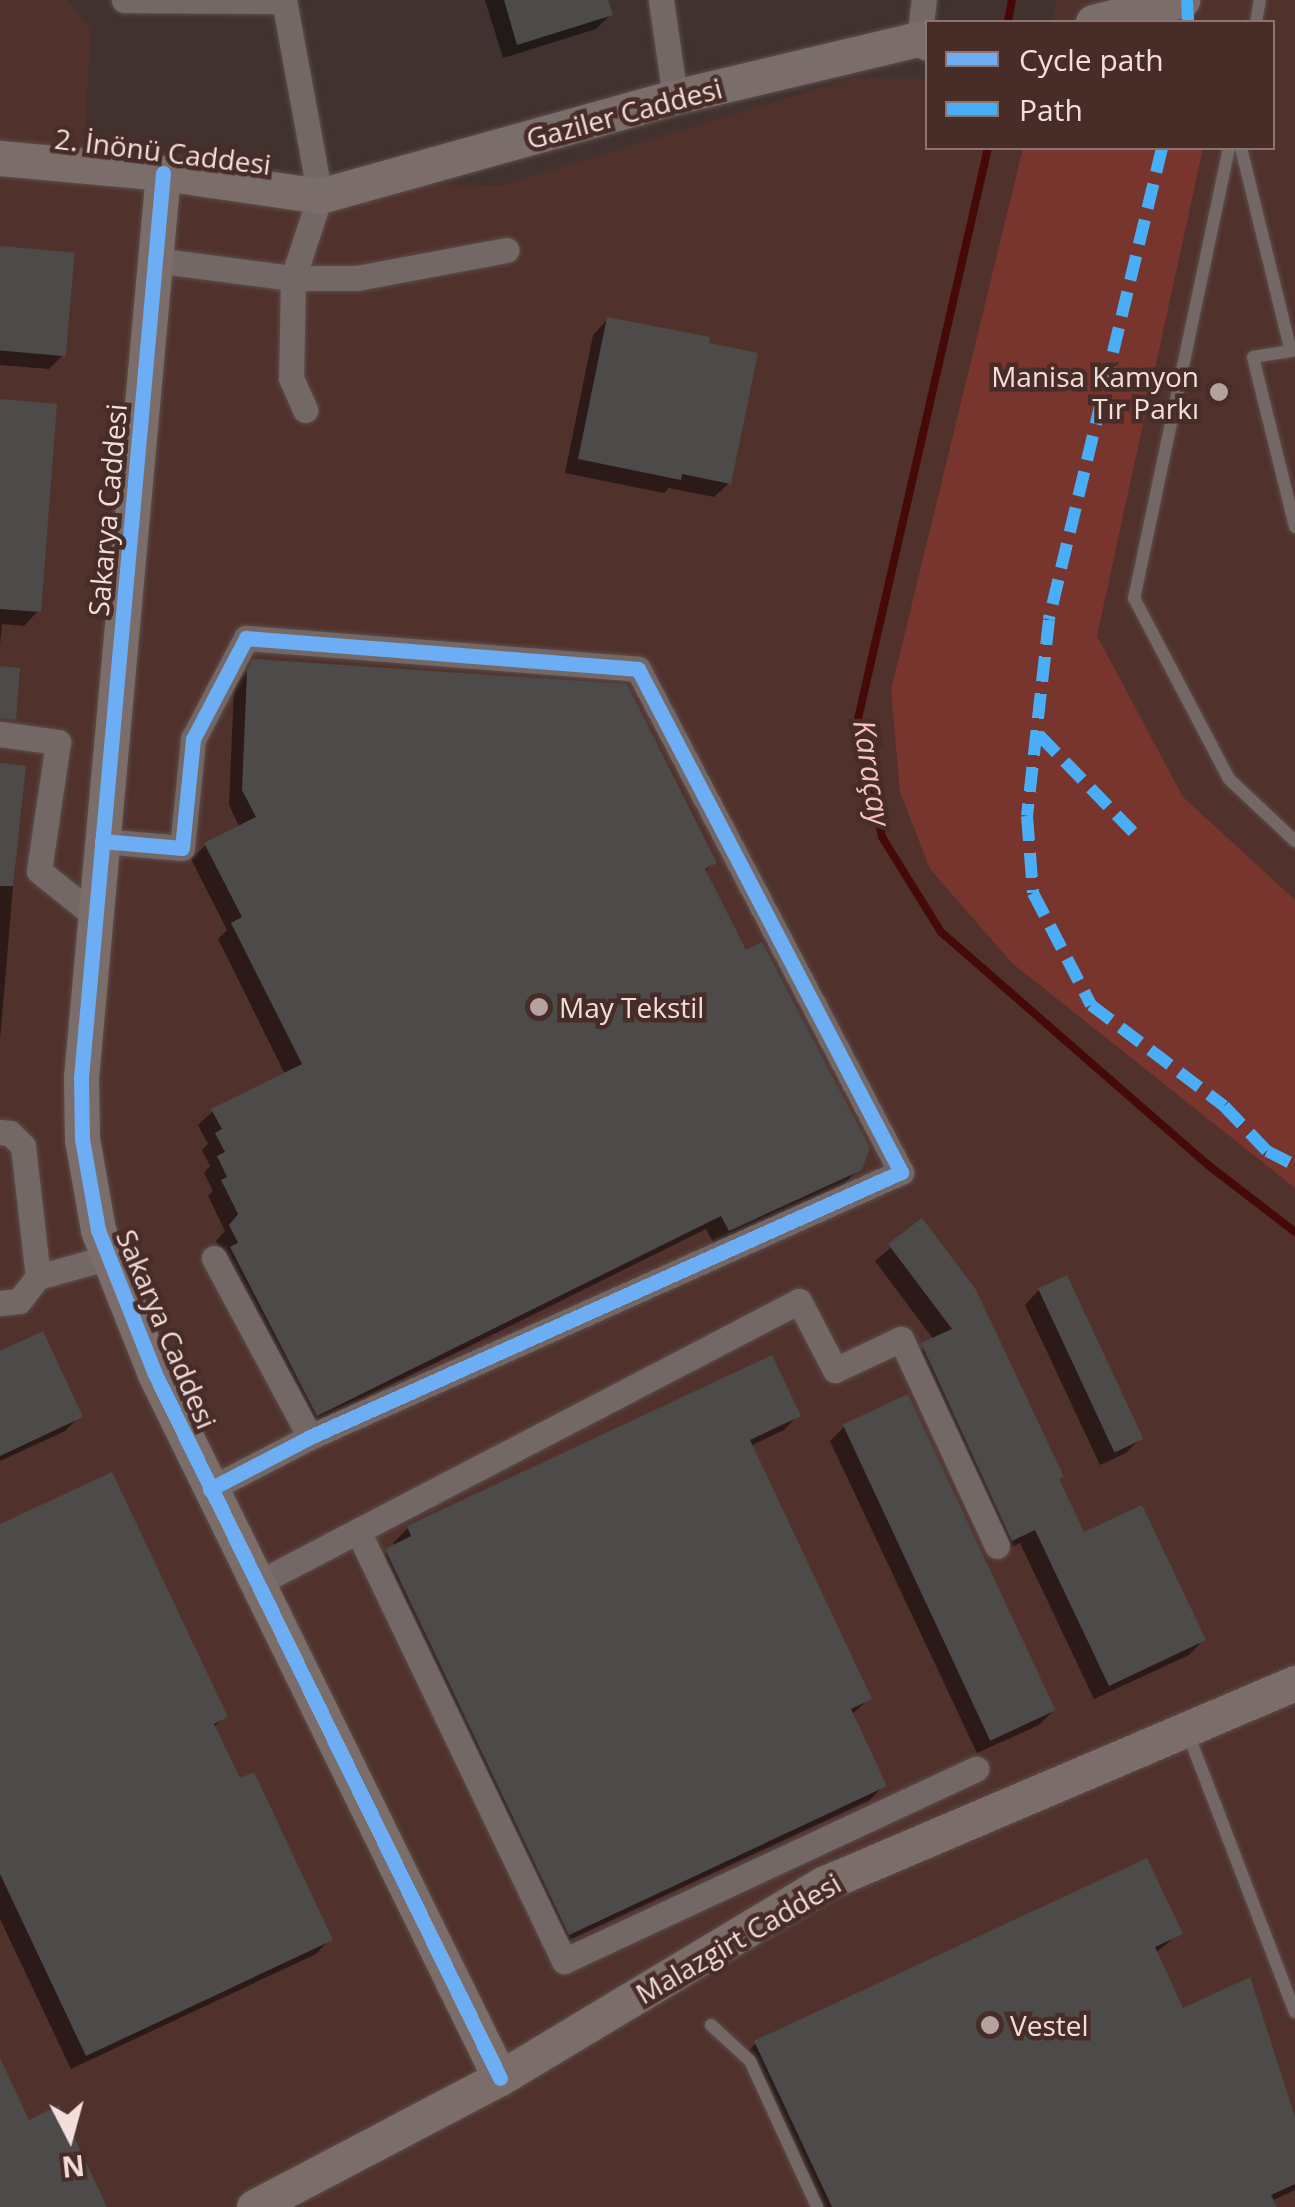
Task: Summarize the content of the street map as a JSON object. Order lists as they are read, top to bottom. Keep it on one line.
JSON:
{"streets":{"street":["Gaziler Caddesi","2. İnönü Caddesi","Sakarya Caddesi","Malazgirt Caddesi"]},"crossings":[["Gaziler Caddesi","2. İnönü Caddesi"],["2. İnönü Caddesi","Sakarya Caddesi"],["Sakarya Caddesi","Malazgirt Caddesi"]],"water":["Karaçay"],"places":["Manisa Kamyon Tır Parkı","May Tekstil","Vestel"],"legend":["Cycle path","Path"],"north":"bottom"}
